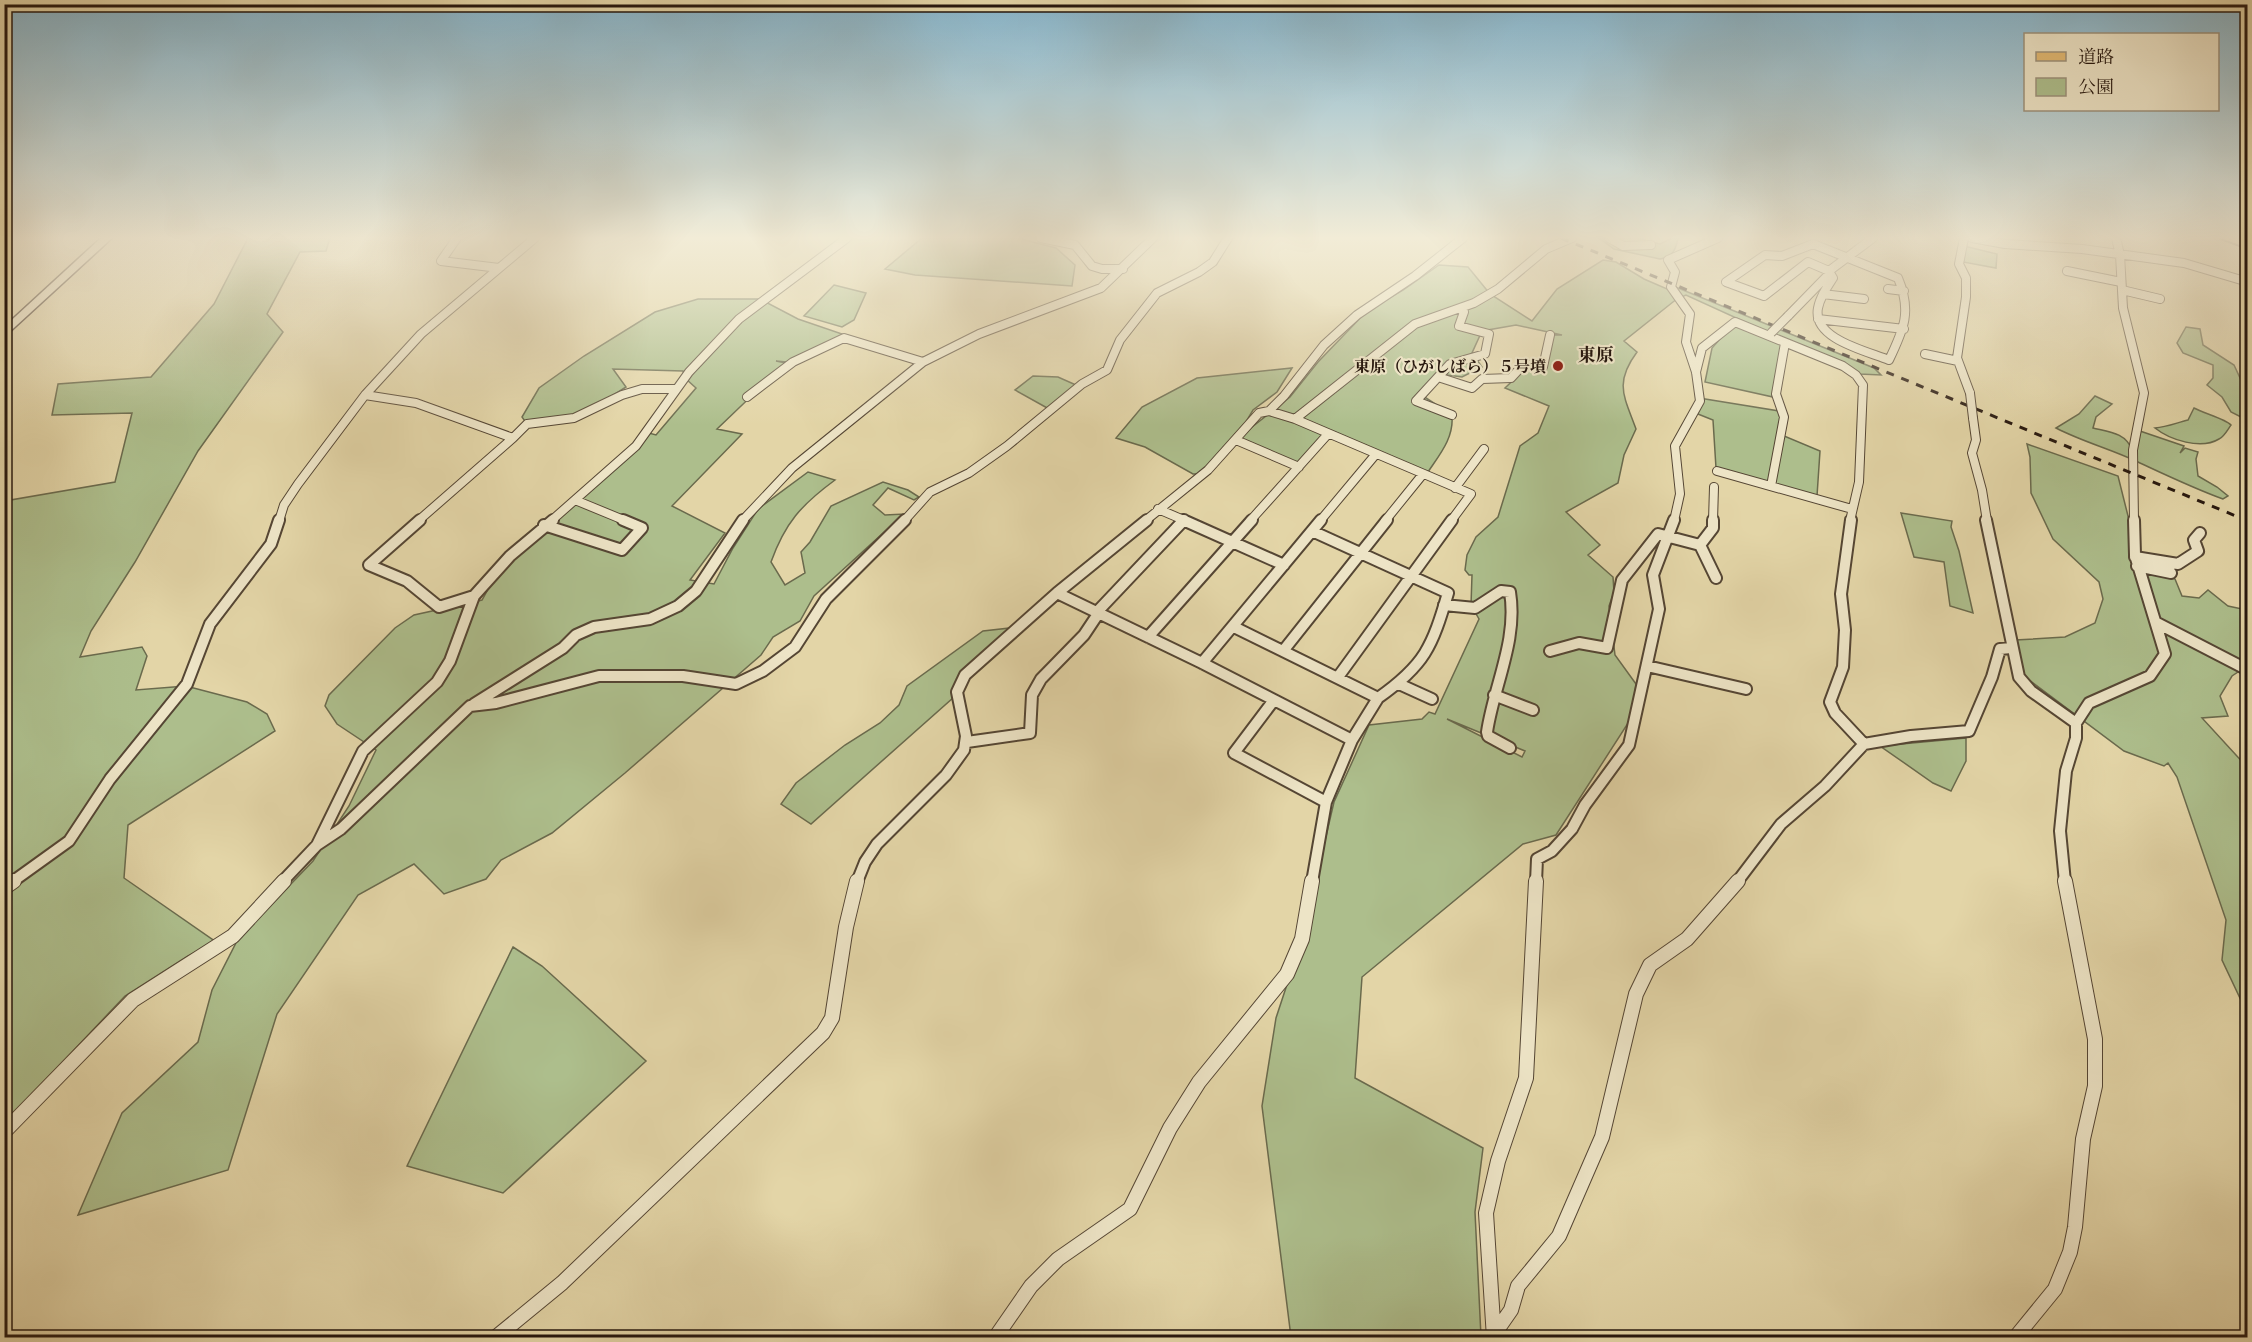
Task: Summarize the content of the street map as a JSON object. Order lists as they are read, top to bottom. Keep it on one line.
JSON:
{"districts":["東原"],"places":["東原（ひがしばら）５号墳"],"legend":["道路","公園"]}
